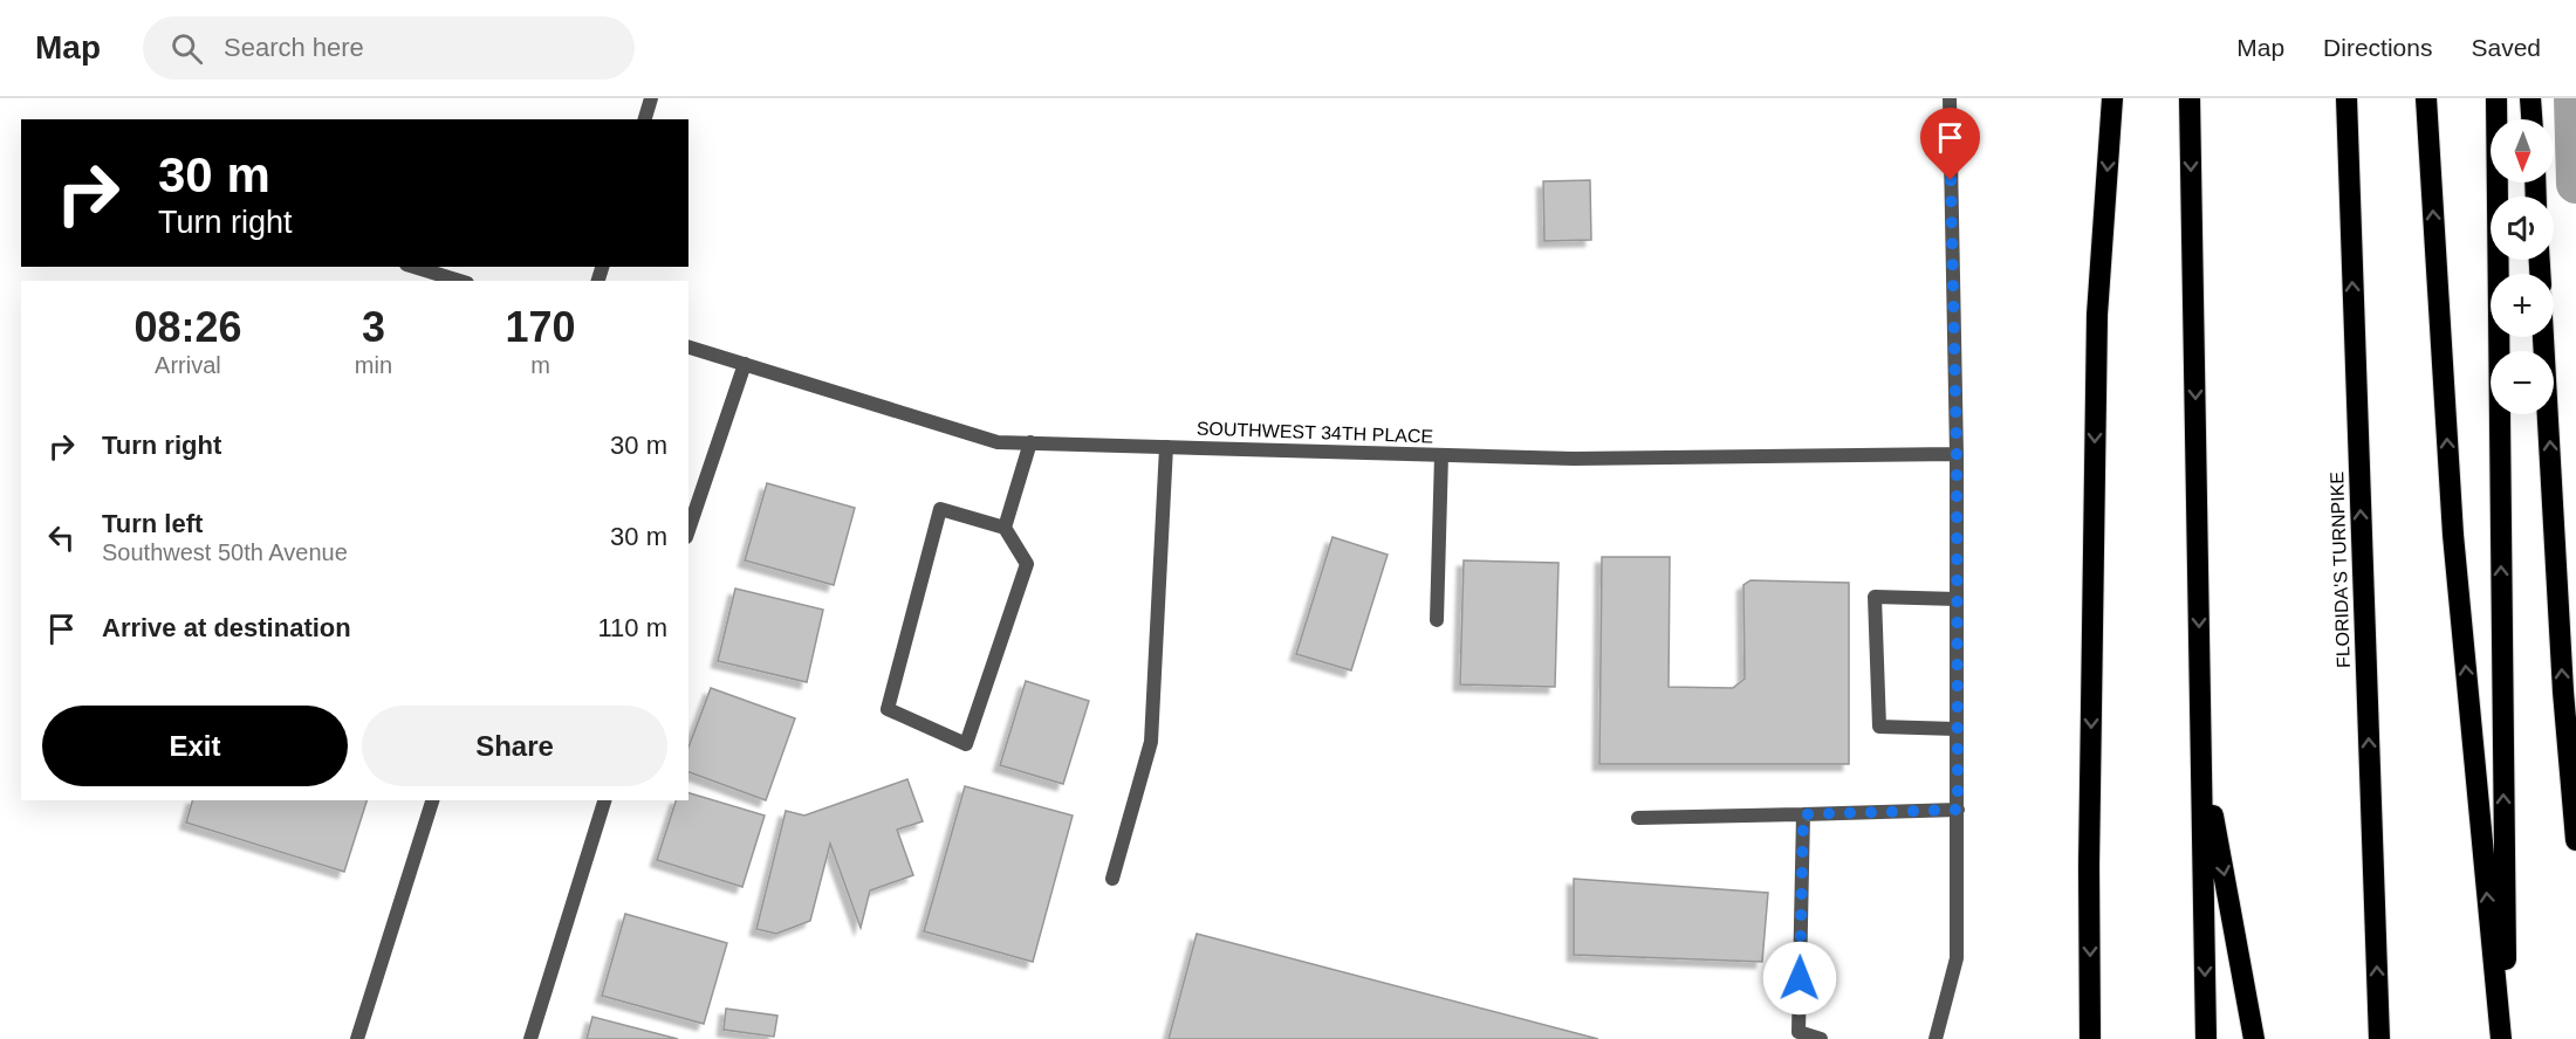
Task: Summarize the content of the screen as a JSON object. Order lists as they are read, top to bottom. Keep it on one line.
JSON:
{"streets":{"highway":["FLORIDA'S TURNPIKE"],"street":["SOUTHWEST 34TH PLACE"]},"north":"bottom","page":{"header":"Map","search":"Search here","nav":["Map","Directions","Saved"],"map_buttons":["+","−"],"turn":["30 m","Turn right"],"eta":["08:26","Arrival","3","min","170","m"],"list":[{"name":"Turn right","value":"30 m"},{"name":"Turn left","note":"Southwest 50th Avenue","value":"30 m"},{"name":"Arrive at destination","value":"110 m"}],"buttons":["Exit","Share"]}}
